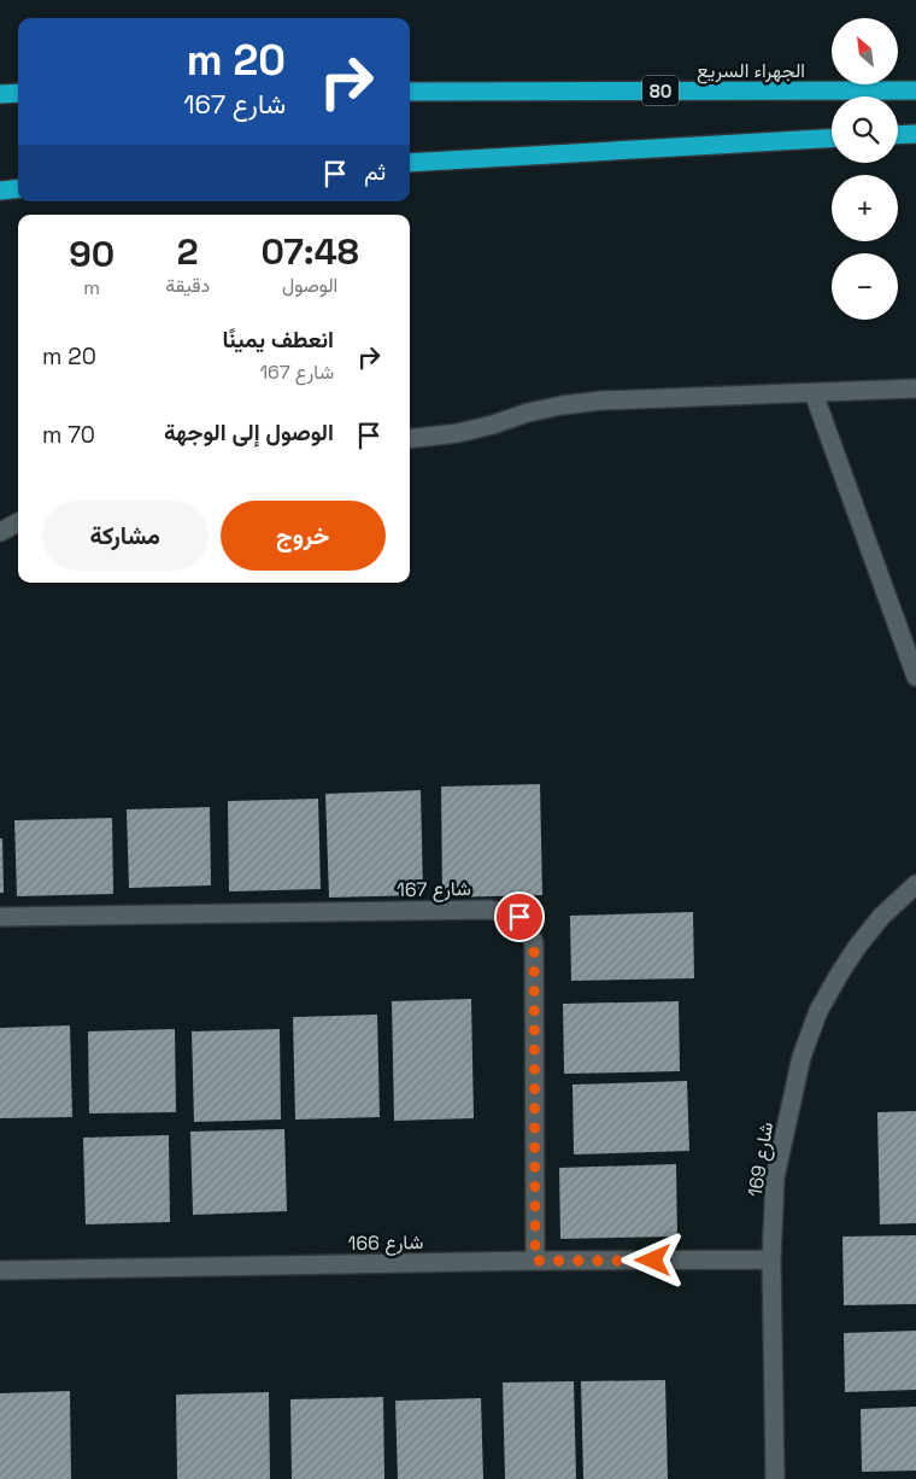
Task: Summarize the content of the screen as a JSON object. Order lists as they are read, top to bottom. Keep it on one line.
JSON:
{"streets":{"highway":["الجهراء السريع","80"],"street":["شارع 167","شارع 169","شارع 166"]},"crossings":[["شارع 167","شارع 166"],["شارع 169","شارع 166"]],"north":"top left","page":{"map_buttons":["+","−"],"turn":["20 m","شارع 167"],"then":"ثم","eta":["07:48","الوصول","2","دقيقة","90","m"],"list":[{"name":"انعطف يمينًا","note":"شارع 167","value":"20 m"},{"name":"الوصول إلى الوجهة","value":"70 m"}],"buttons":["خروج","مشاركة"]}}
